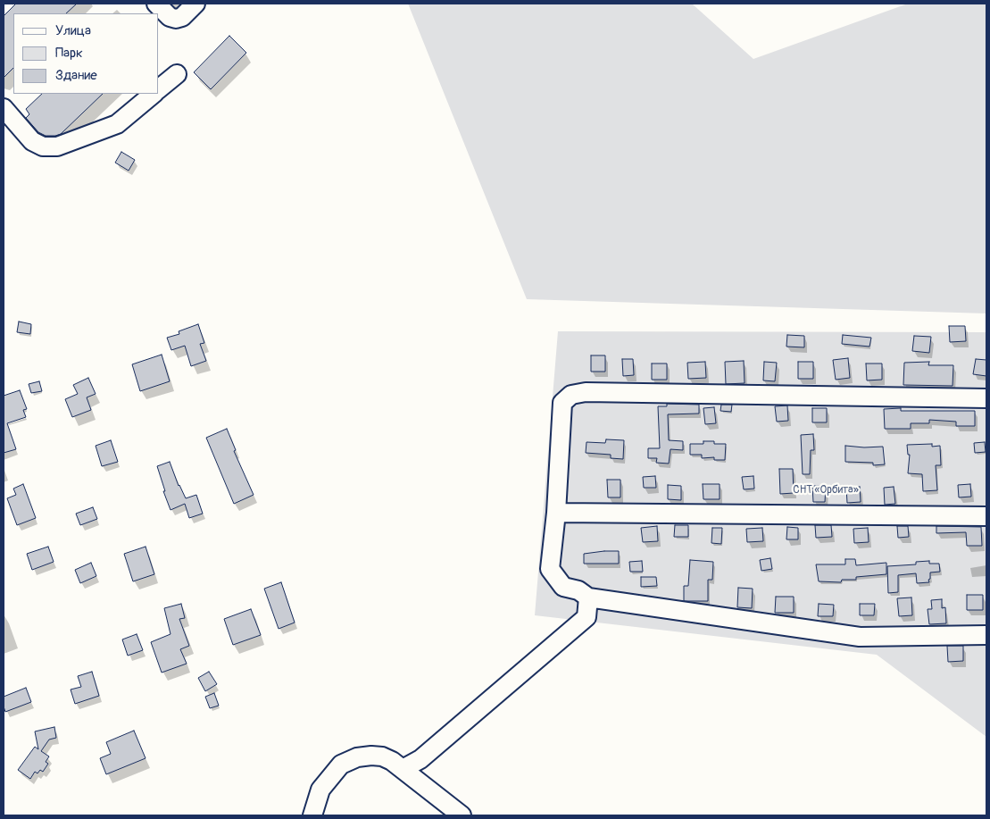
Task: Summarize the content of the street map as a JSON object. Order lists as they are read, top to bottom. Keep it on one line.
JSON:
{"parks":["СНТ «Орбита»"],"legend":["Улица","Парк","Здание"]}
